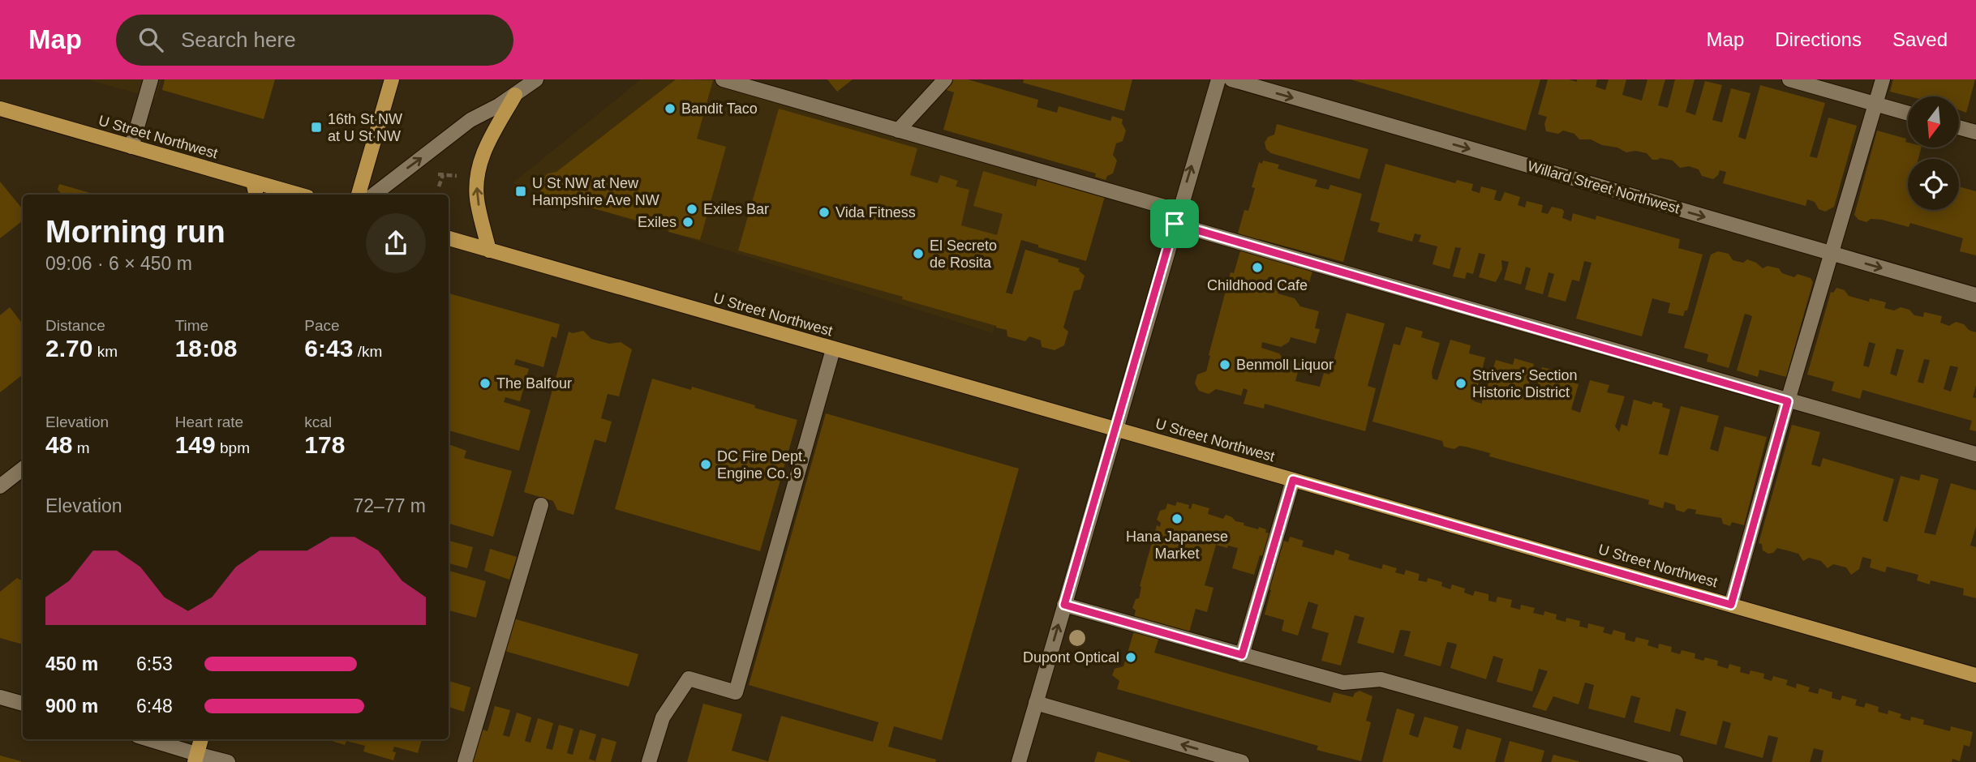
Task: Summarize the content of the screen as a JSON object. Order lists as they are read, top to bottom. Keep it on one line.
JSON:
{"streets":{"main road":["U Street Northwest"],"street":["Willard Street Northwest"]},"one_way":["Willard Street Northwest"],"places":{"other":["Bandit Taco","Exiles Bar","Vida Fitness","Exiles","El Secreto de Rosita","Childhood Cafe","Benmoll Liquor","The Balfour","Strivers' Section Historic District","DC Fire Dept. Engine Co. 9","Hana Japanese Market","Dupont Optical"],"transit":["16th St NW at U St NW","U St NW at New Hampshire Ave NW"]},"north":"bottom","page":{"header":"Map","search":"Search here","nav":["Map","Directions","Saved"],"heading":["Morning run","09:06 · 6 × 450 m"],"stats":[["Distance","2.70 km"],["Time","18:08"],["Pace","6:43 /km"],["Elevation","48 m"],["Heart rate","149 bpm"],["kcal","178"]],"chart":["Elevation","72–77 m"],"list":[{"name":"450 m","note":"6:53"},{"name":"900 m","note":"6:48"}]}}
